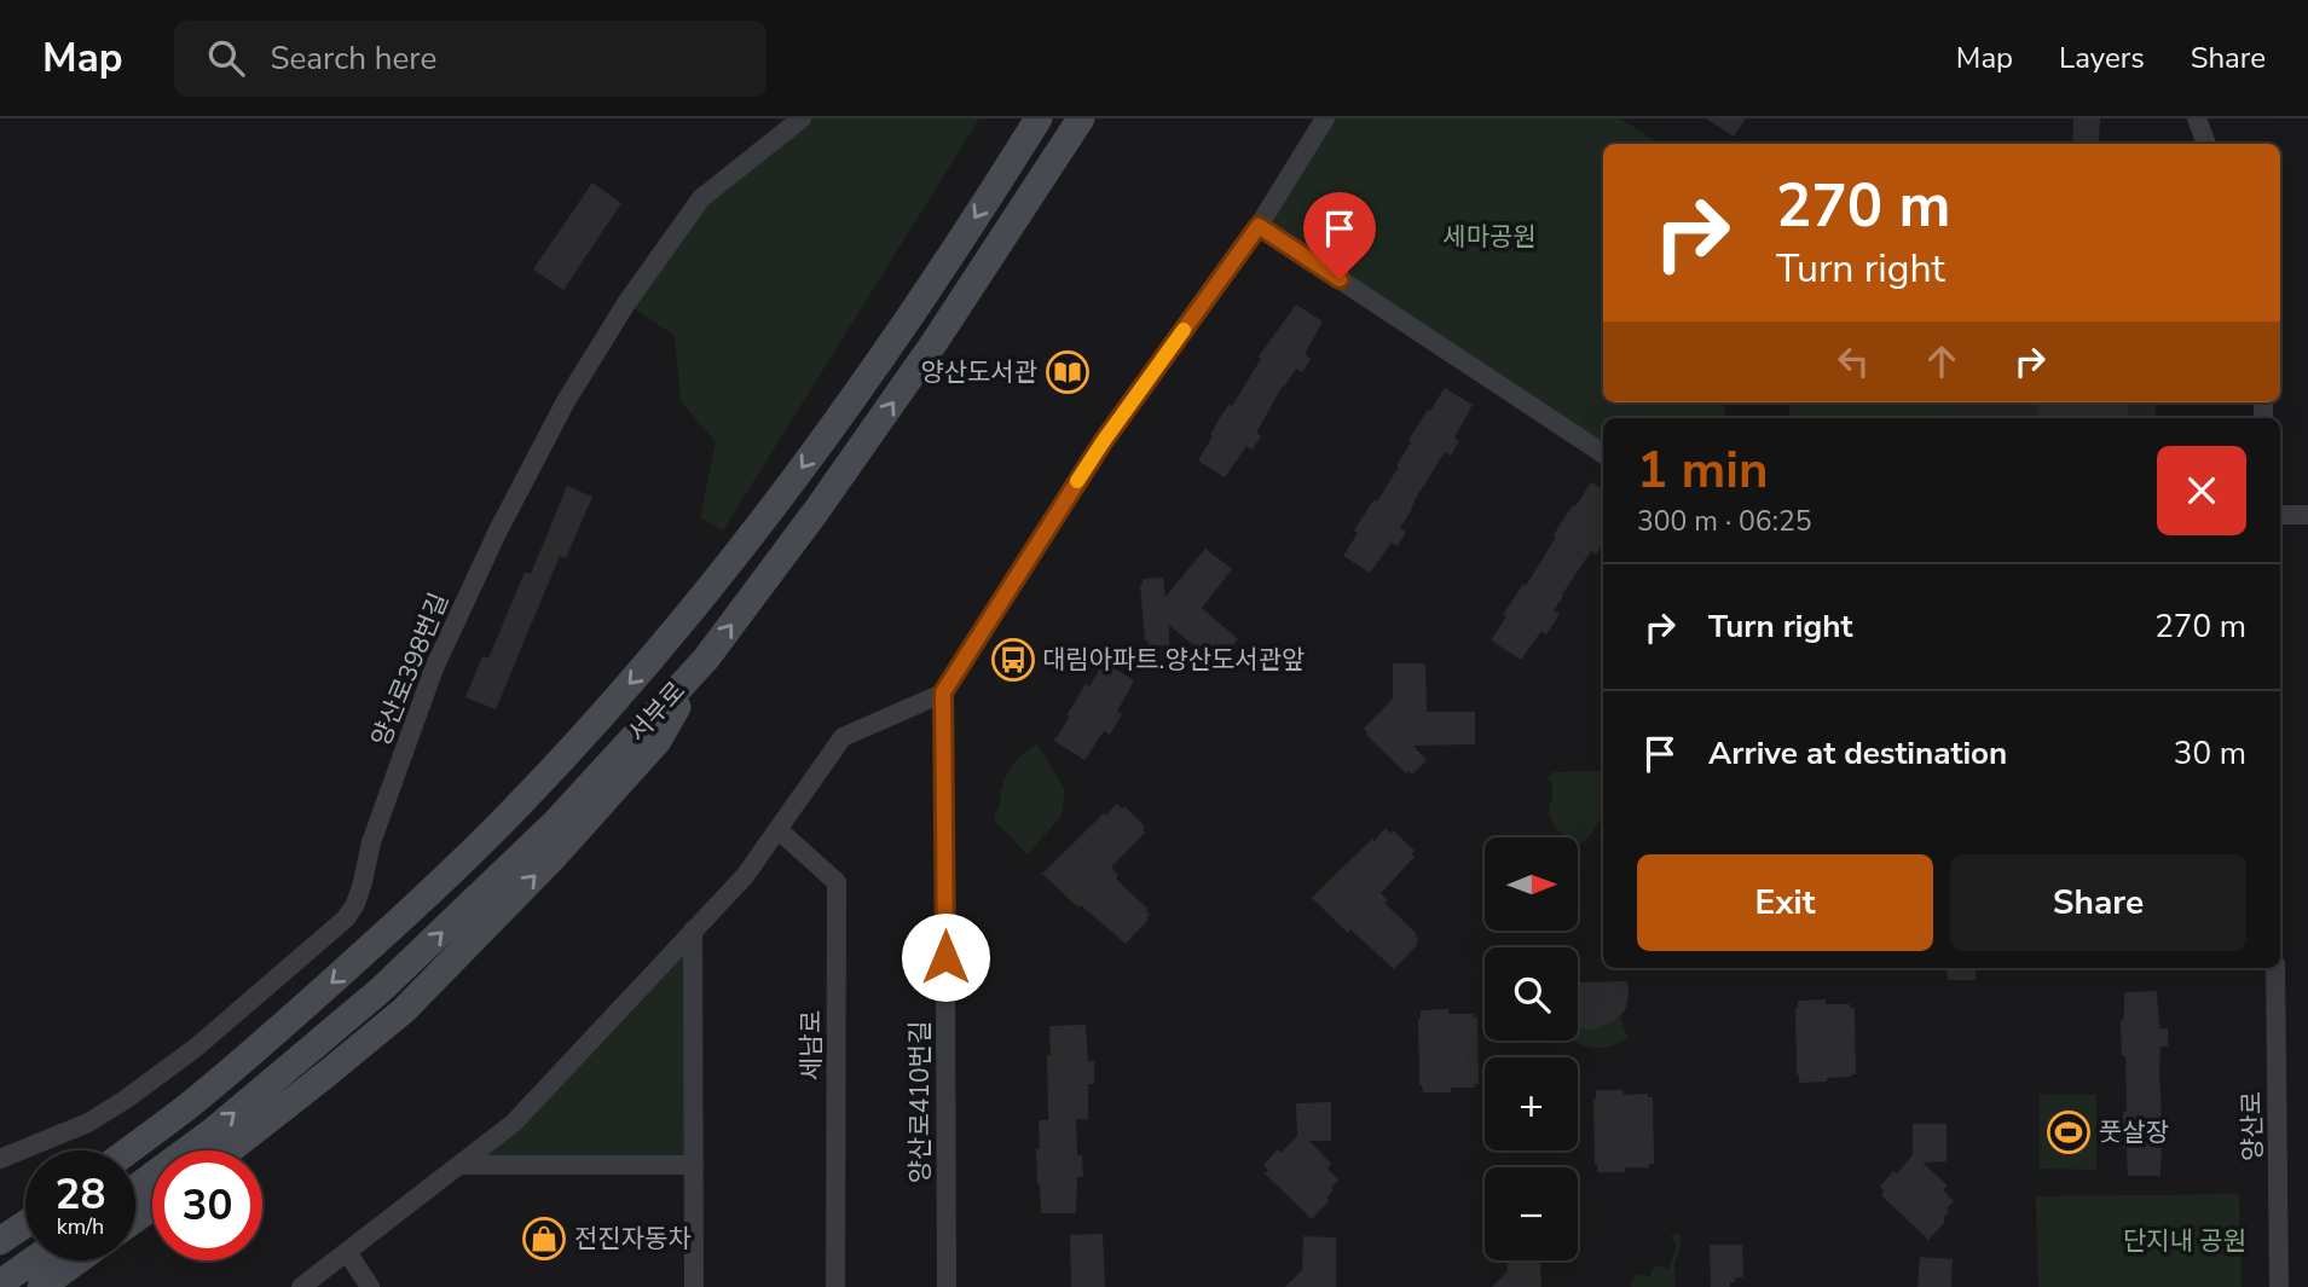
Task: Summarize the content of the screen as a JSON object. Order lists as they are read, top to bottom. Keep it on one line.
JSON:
{"streets":{"main road":["서부로"],"street":["양산로398번길","세남로","양산로410번길","양산로"]},"parks":["세마공원","단지내 공원"],"places":{"library":["양산도서관"],"bus stop":["대림아파트.양산도서관앞"],"sports":["풋살장"],"shop":["전진자동차"]},"north":"right","page":{"header":"Map","search":"Search here","nav":["Map","Layers","Share"],"turn":["270 m","Turn right"],"heading":["1 min","300 m · 06:25"],"list":[{"name":"Turn right","value":"270 m"},{"name":"Arrive at destination","value":"30 m"}],"map_buttons":["+","−"],"buttons":["Exit","Share"],"speed":"28 km/h","limit":"30"}}
